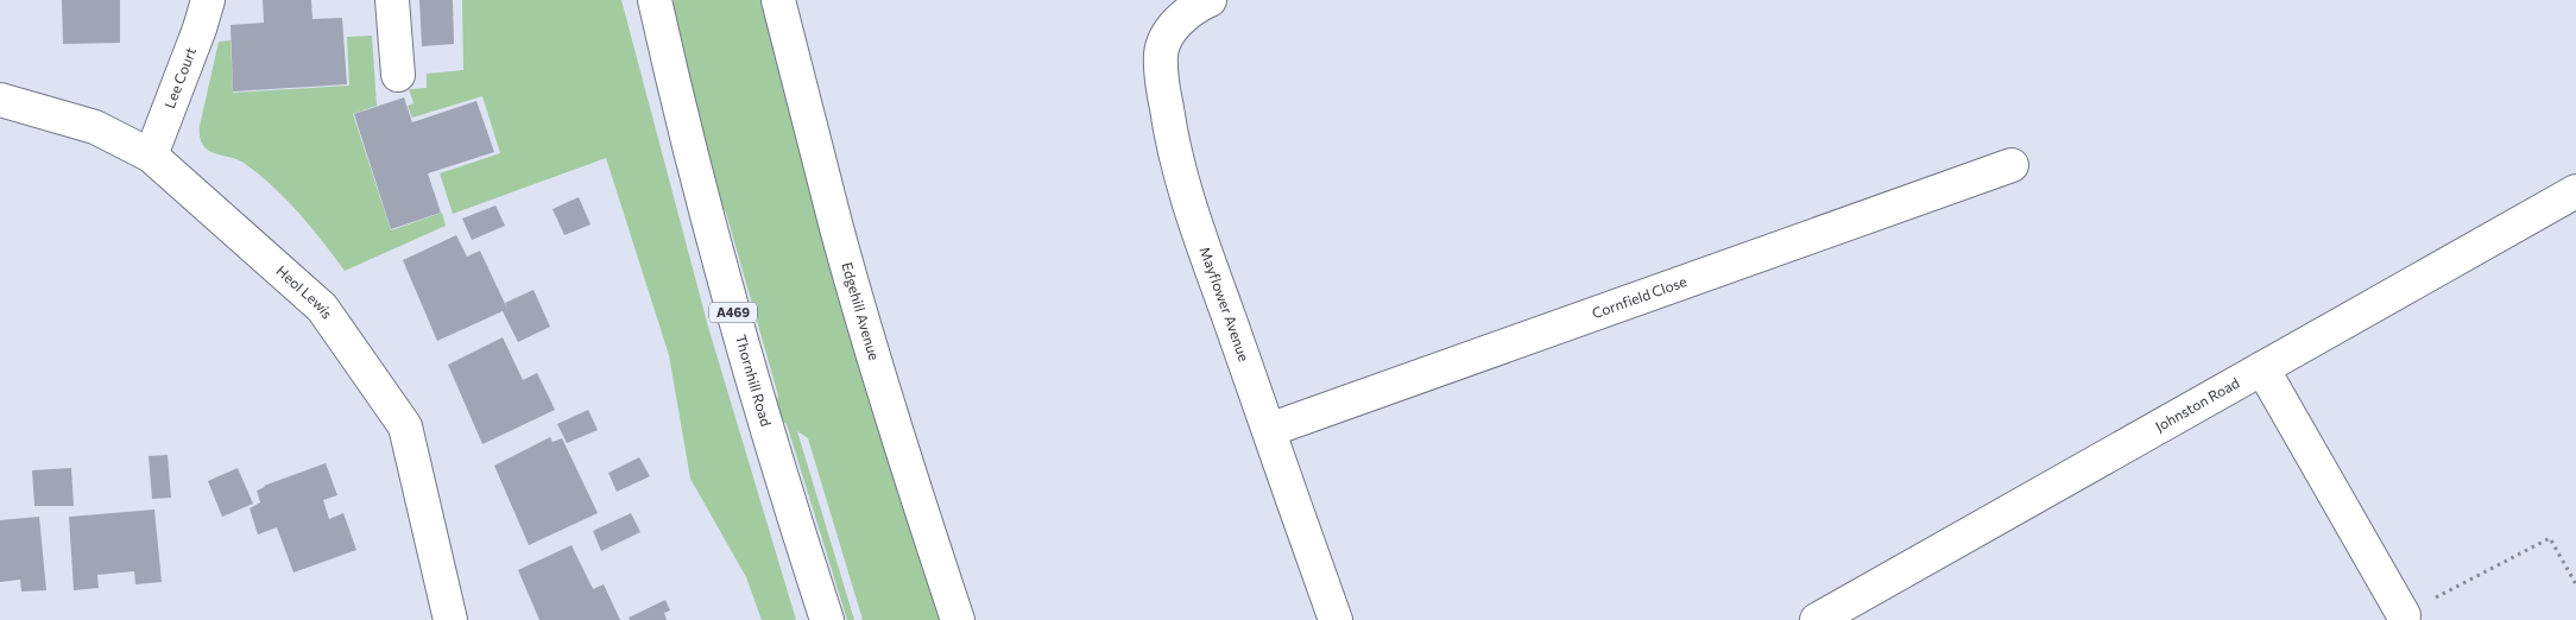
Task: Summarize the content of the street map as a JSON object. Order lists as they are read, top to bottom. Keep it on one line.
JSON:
{"streets":{"street":["Lee Court","Heol Lewis","Cornfield Close","Mayflower Avenue","A469","Edgehill Avenue","Thornhill Road","Johnston Road"]},"crossings":[["Lee Court","Heol Lewis"],["Cornfield Close","Mayflower Avenue"]]}
